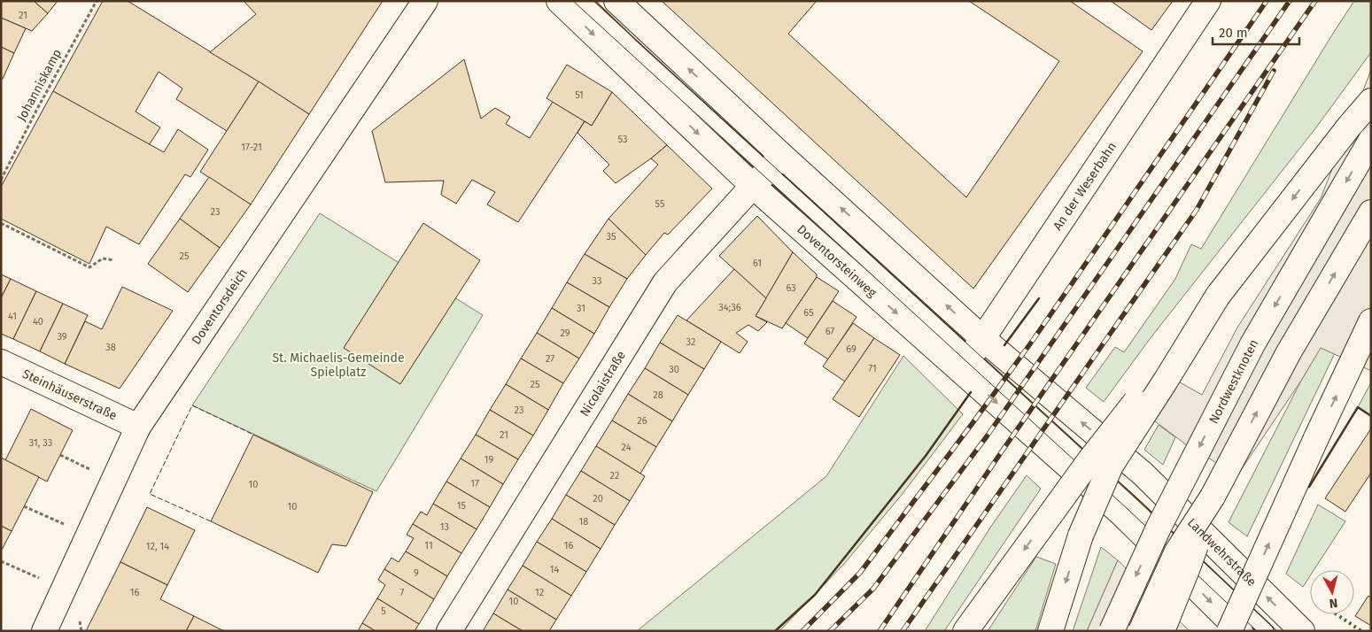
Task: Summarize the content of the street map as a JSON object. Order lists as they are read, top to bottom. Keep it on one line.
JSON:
{"streets":{"main road":["An der Weserbahn","Doventorsteinweg","Doventorsdeich","Nordwestknoten","Nicolaistraße","Steinhäuserstraße","Landwehrstraße"],"path":["Johanniskamp"]},"crossings":[["An der Weserbahn","Doventorsteinweg"],["Doventorsteinweg","Nicolaistraße"],["Doventorsteinweg","Landwehrstraße"],["Doventorsdeich","Steinhäuserstraße"]],"one_way":["Landwehrstraße"],"parks":["St. Michaelis-Gemeinde Spielplatz"],"house_numbers":["21","51","53","17-21","55","23","35","25","61","33","63","34;36","31","65","41","40","67","29","39","32","38","69","27","71","30","25","28","23","26","21","31, 33","24","19","22","17","10","20","15","10","18","13","11","16","12, 14","14","9","16","7","12","10","5"],"scale_bar":"20 m","north":"bottom"}
